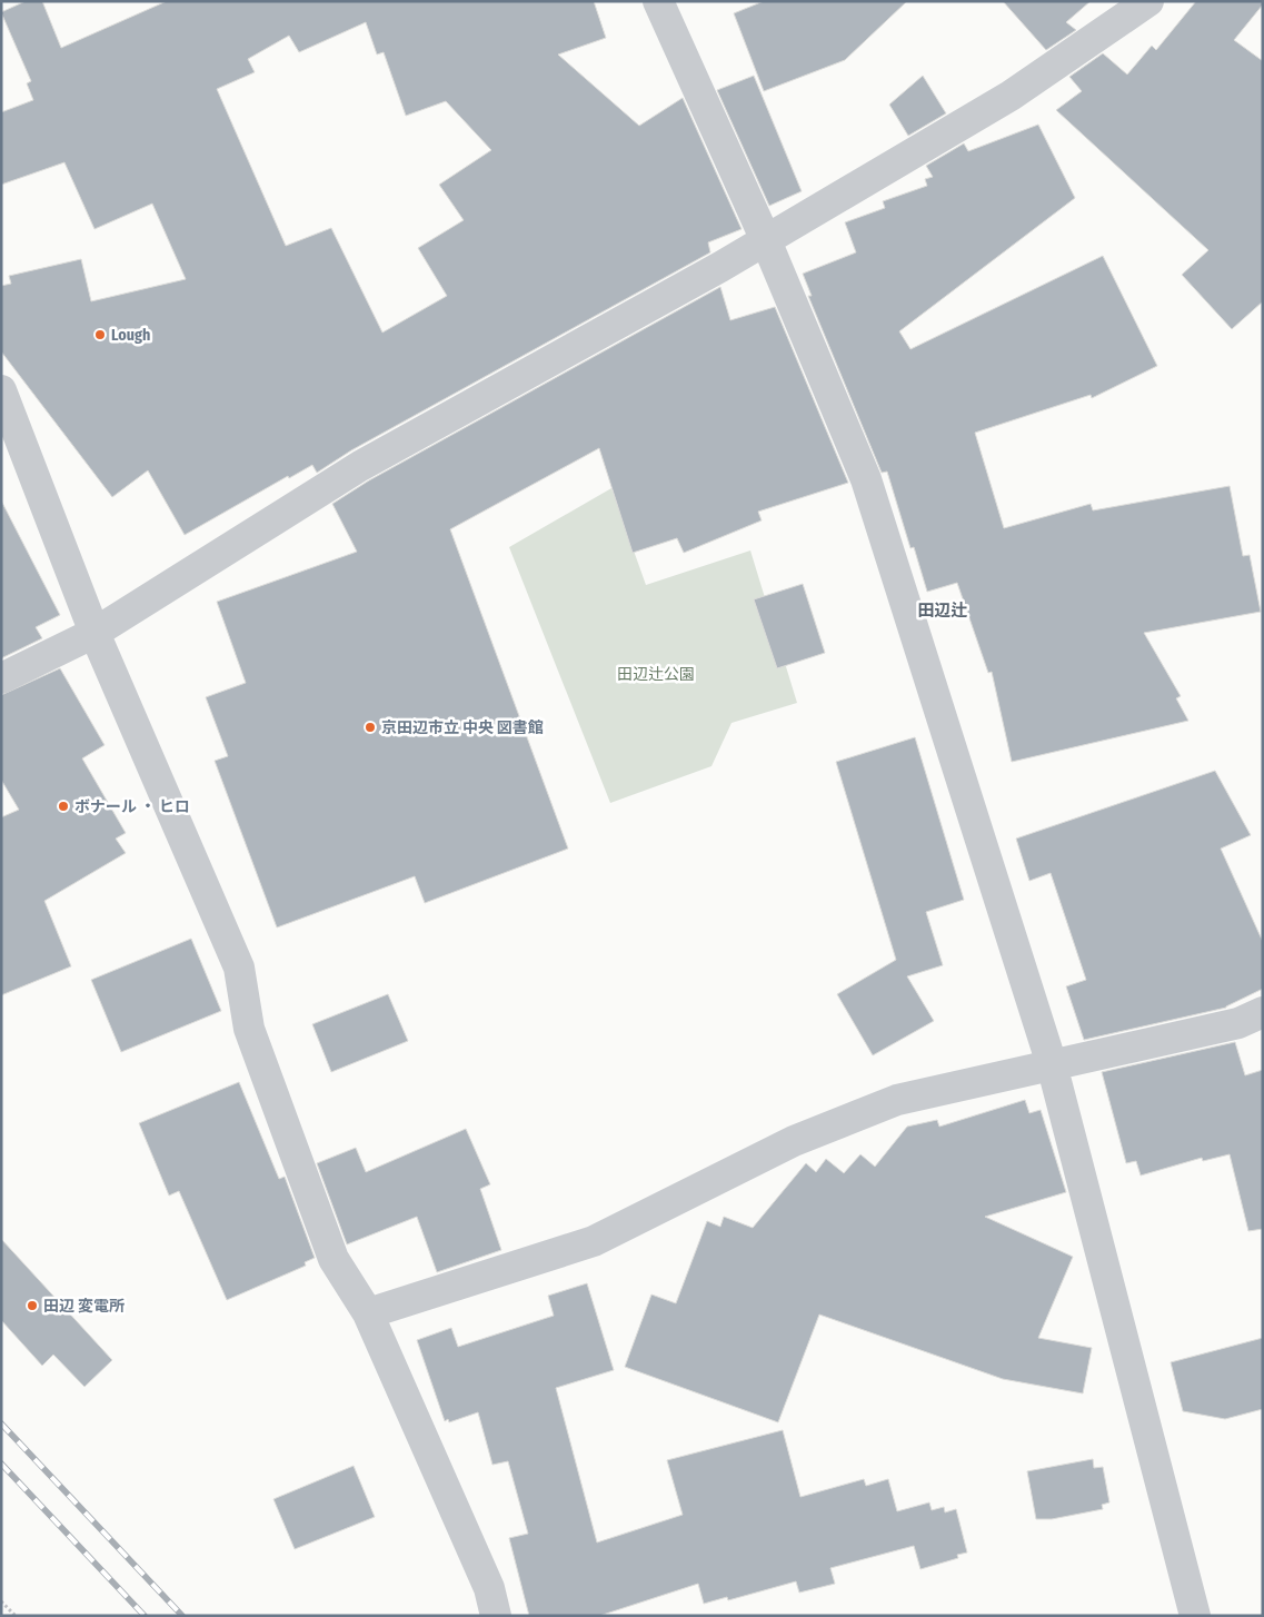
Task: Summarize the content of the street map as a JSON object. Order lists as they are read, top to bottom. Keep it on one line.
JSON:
{"districts":["田辺辻"],"parks":["田辺辻公園"],"places":["Lough","京田辺市立 中央 図書館","ボナール ・ ヒロ","田辺 変電所"]}
